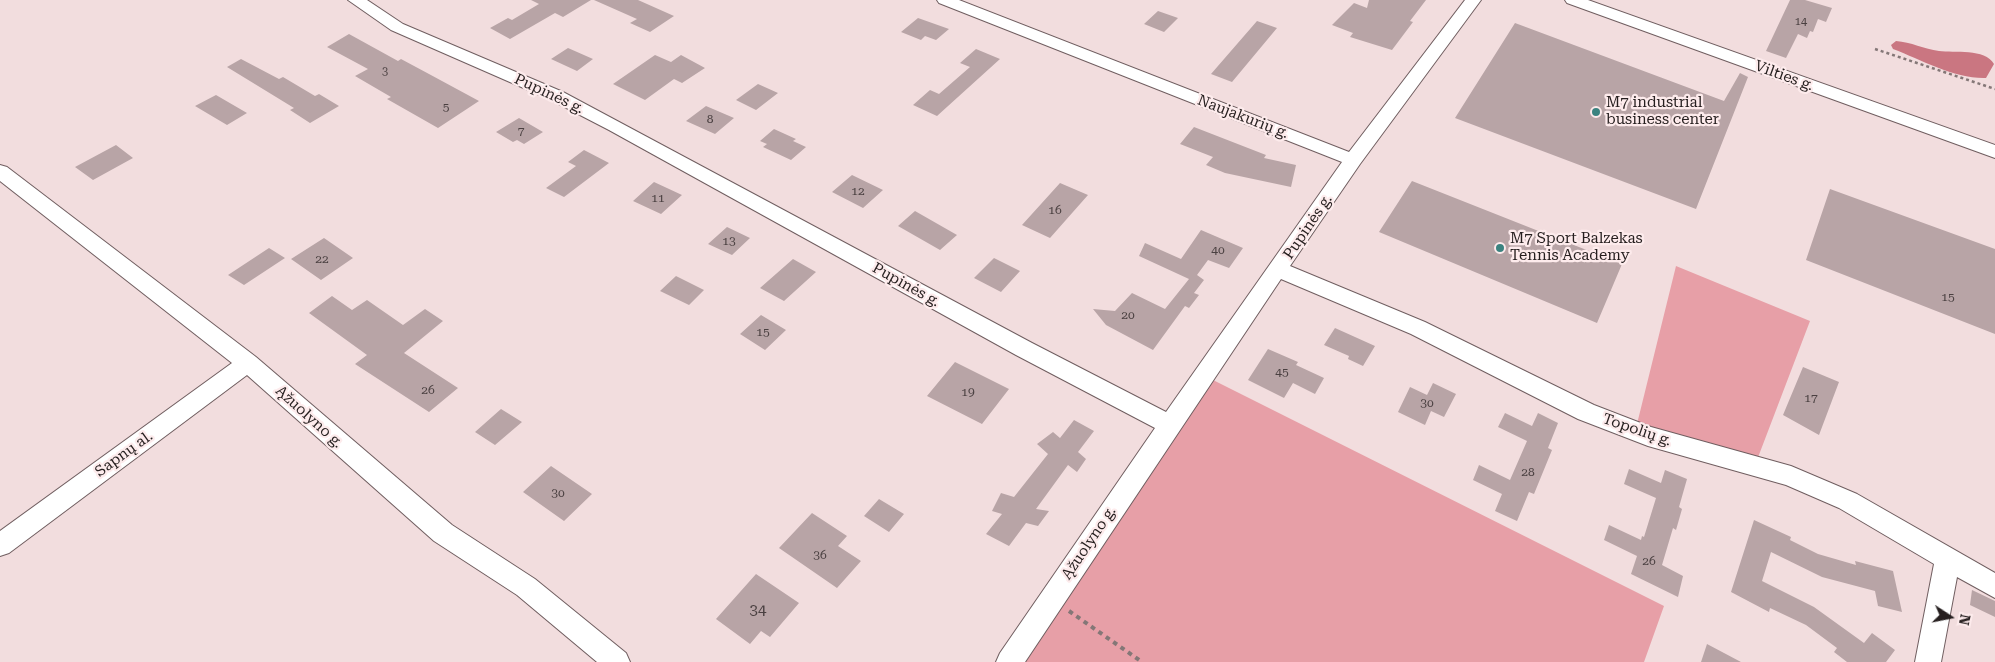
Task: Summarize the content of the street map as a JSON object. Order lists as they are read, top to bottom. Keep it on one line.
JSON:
{"streets":{"street":["Vilties g.","Pupinės g.","Naujakurių g.","Ąžuolyno g.","Topolių g.","Sapnų al."]},"crossings":[["Pupinės g.","Naujakurių g."],["Pupinės g.","Ąžuolyno g."],["Pupinės g.","Topolių g."],["Ąžuolyno g.","Sapnų al."]],"places":["M7 industrial business center","M7 Sport Balzekas Tennis Academy"],"house_numbers":["14","3","5","8","7","12","11","16","13","40","22","15","20","15","45","26","19","17","30","28","30","36","26","34"],"north":"right"}
